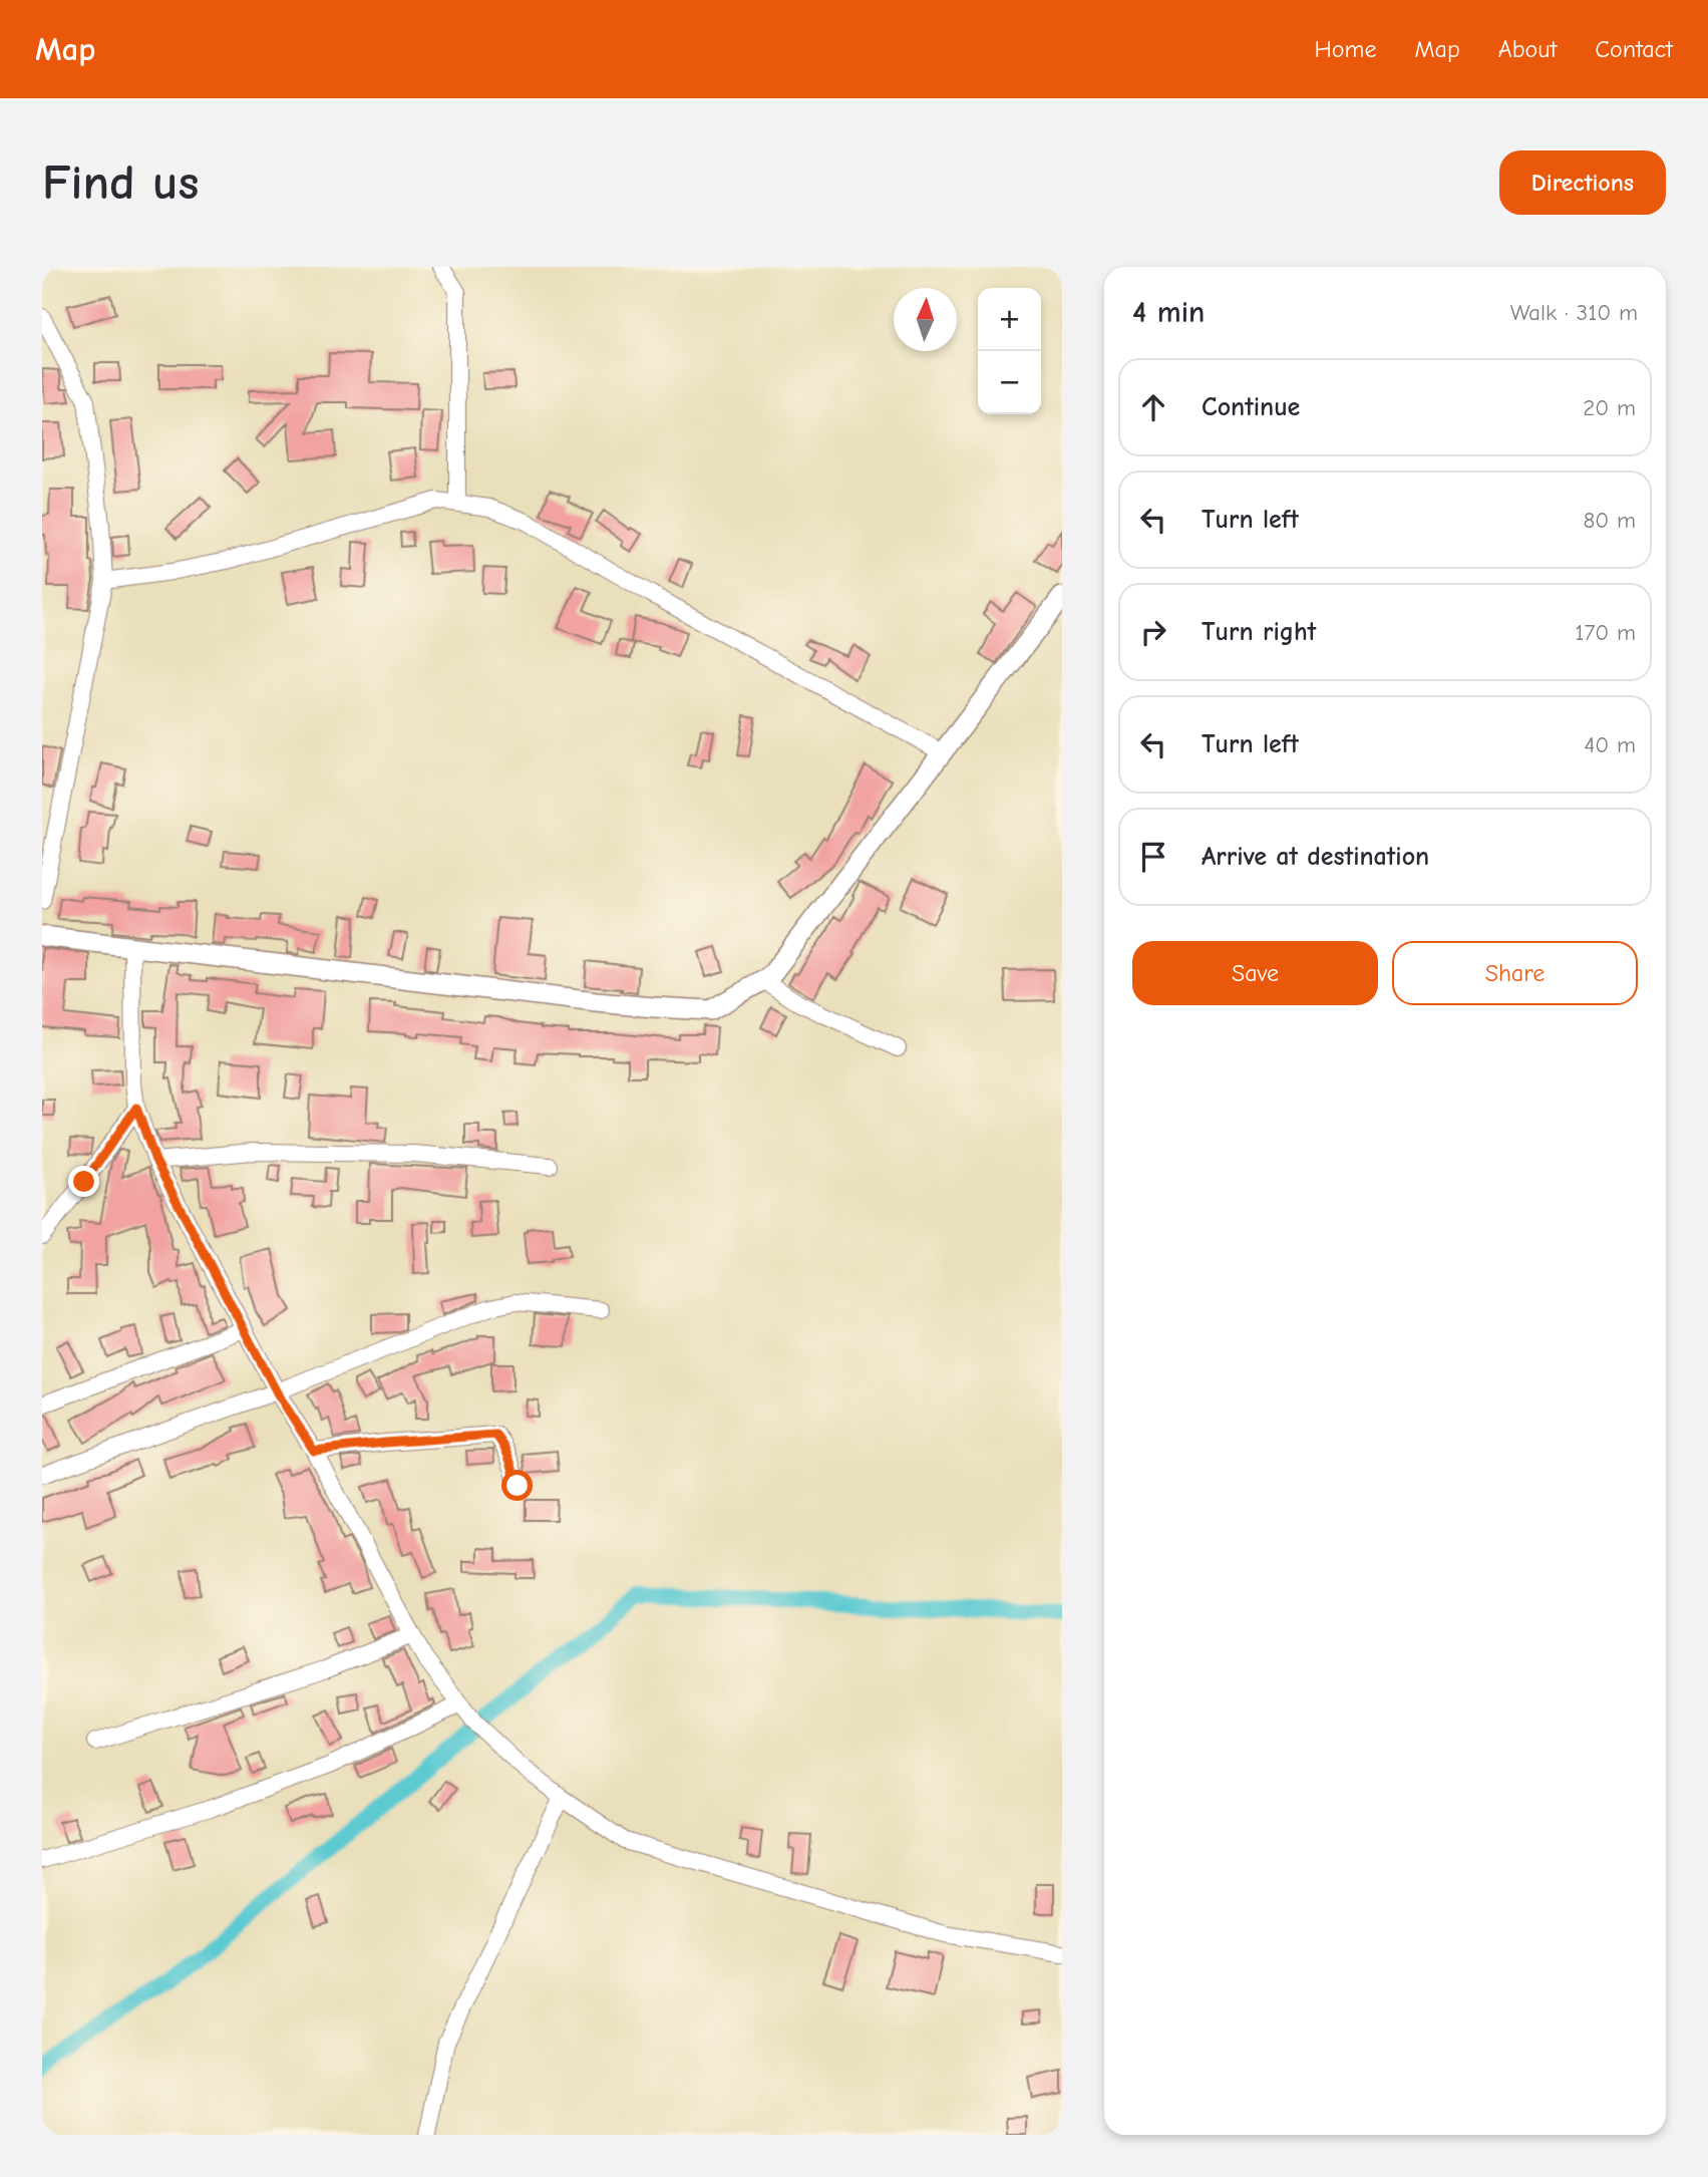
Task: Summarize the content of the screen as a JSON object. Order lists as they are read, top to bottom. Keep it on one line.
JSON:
{"north":"top","page":{"header":"Map","nav":["Home","Map","About","Contact"],"buttons":["Directions",["Save","Share"]],"title":"Find us","heading":["4 min","Walk · 310 m"],"map_buttons":["+","−"],"list":[["Continue","20 m"],["Turn left","80 m"],["Turn right","170 m"],["Turn left","40 m"],"Arrive at destination"]}}
